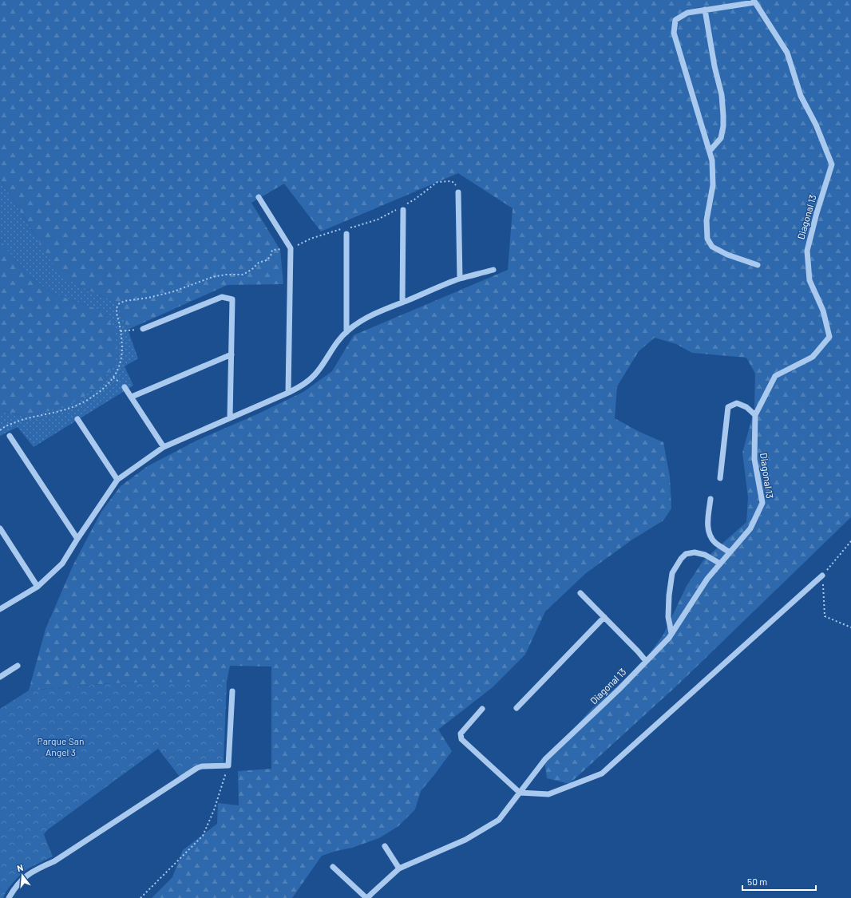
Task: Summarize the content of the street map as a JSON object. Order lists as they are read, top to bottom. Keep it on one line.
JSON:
{"streets":{"street":["Diagonal 13"]},"parks":["Parque San Angel 3"],"scale_bar":"50 m","north":"top"}
